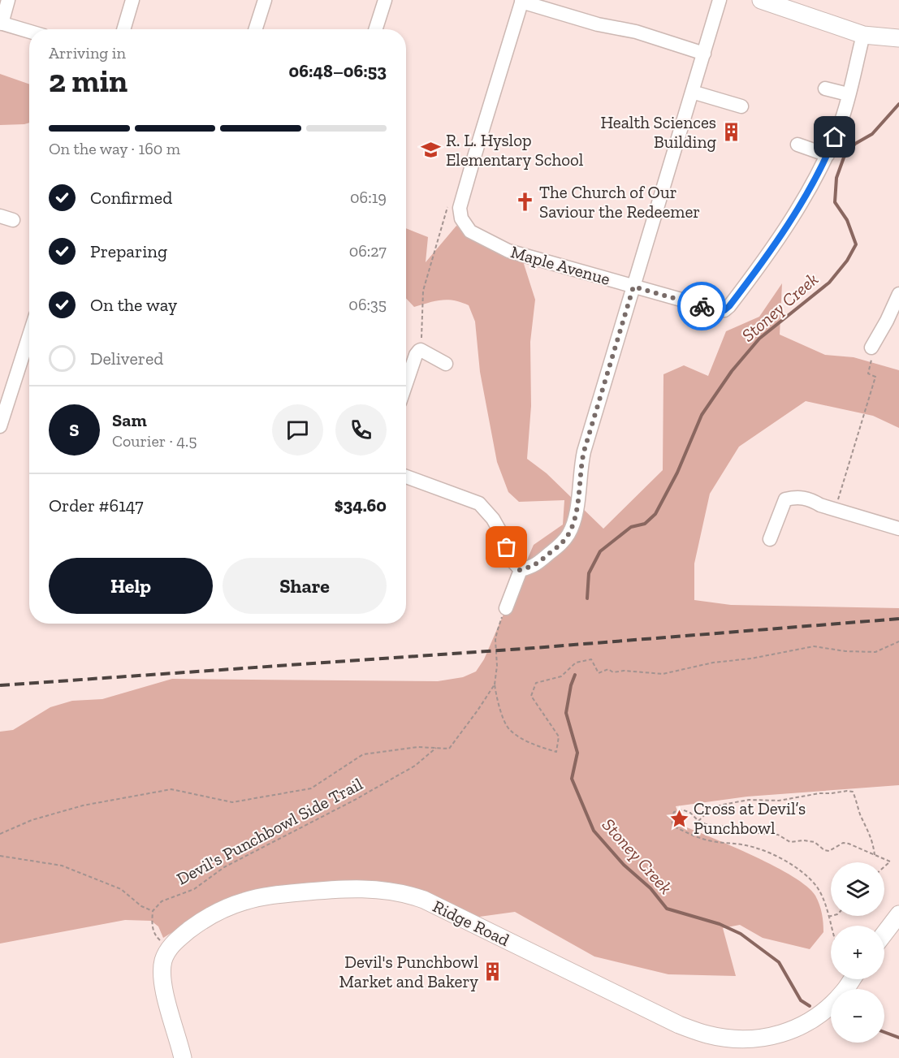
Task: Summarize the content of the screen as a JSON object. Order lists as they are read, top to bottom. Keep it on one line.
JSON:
{"streets":{"main road":["Ridge Road"],"street":["Maple Avenue"],"path":["Devil's Punchbowl Side Trail"]},"water":["Stoney Creek"],"places":{"building":["Health Sciences Building","Devil's Punchbowl Market and Bakery"],"school or university":["R. L. Hyslop Elementary School"],"church":["The Church of Our Saviour the Redeemer"],"place":["Cross at Devil’s Punchbowl"]},"page":{"heading":["2 min","Arriving in","06:48–06:53"],"panel":["Sam","Courier · 4.5","Order #6147","$34.60"],"bar":"On the way · 160 m","list":[["Confirmed","06:19"],["Preparing","06:27"],["On the way","06:35"],"Delivered"],"round":"S","buttons":["Help","Share"],"map_buttons":["+","−"]}}
